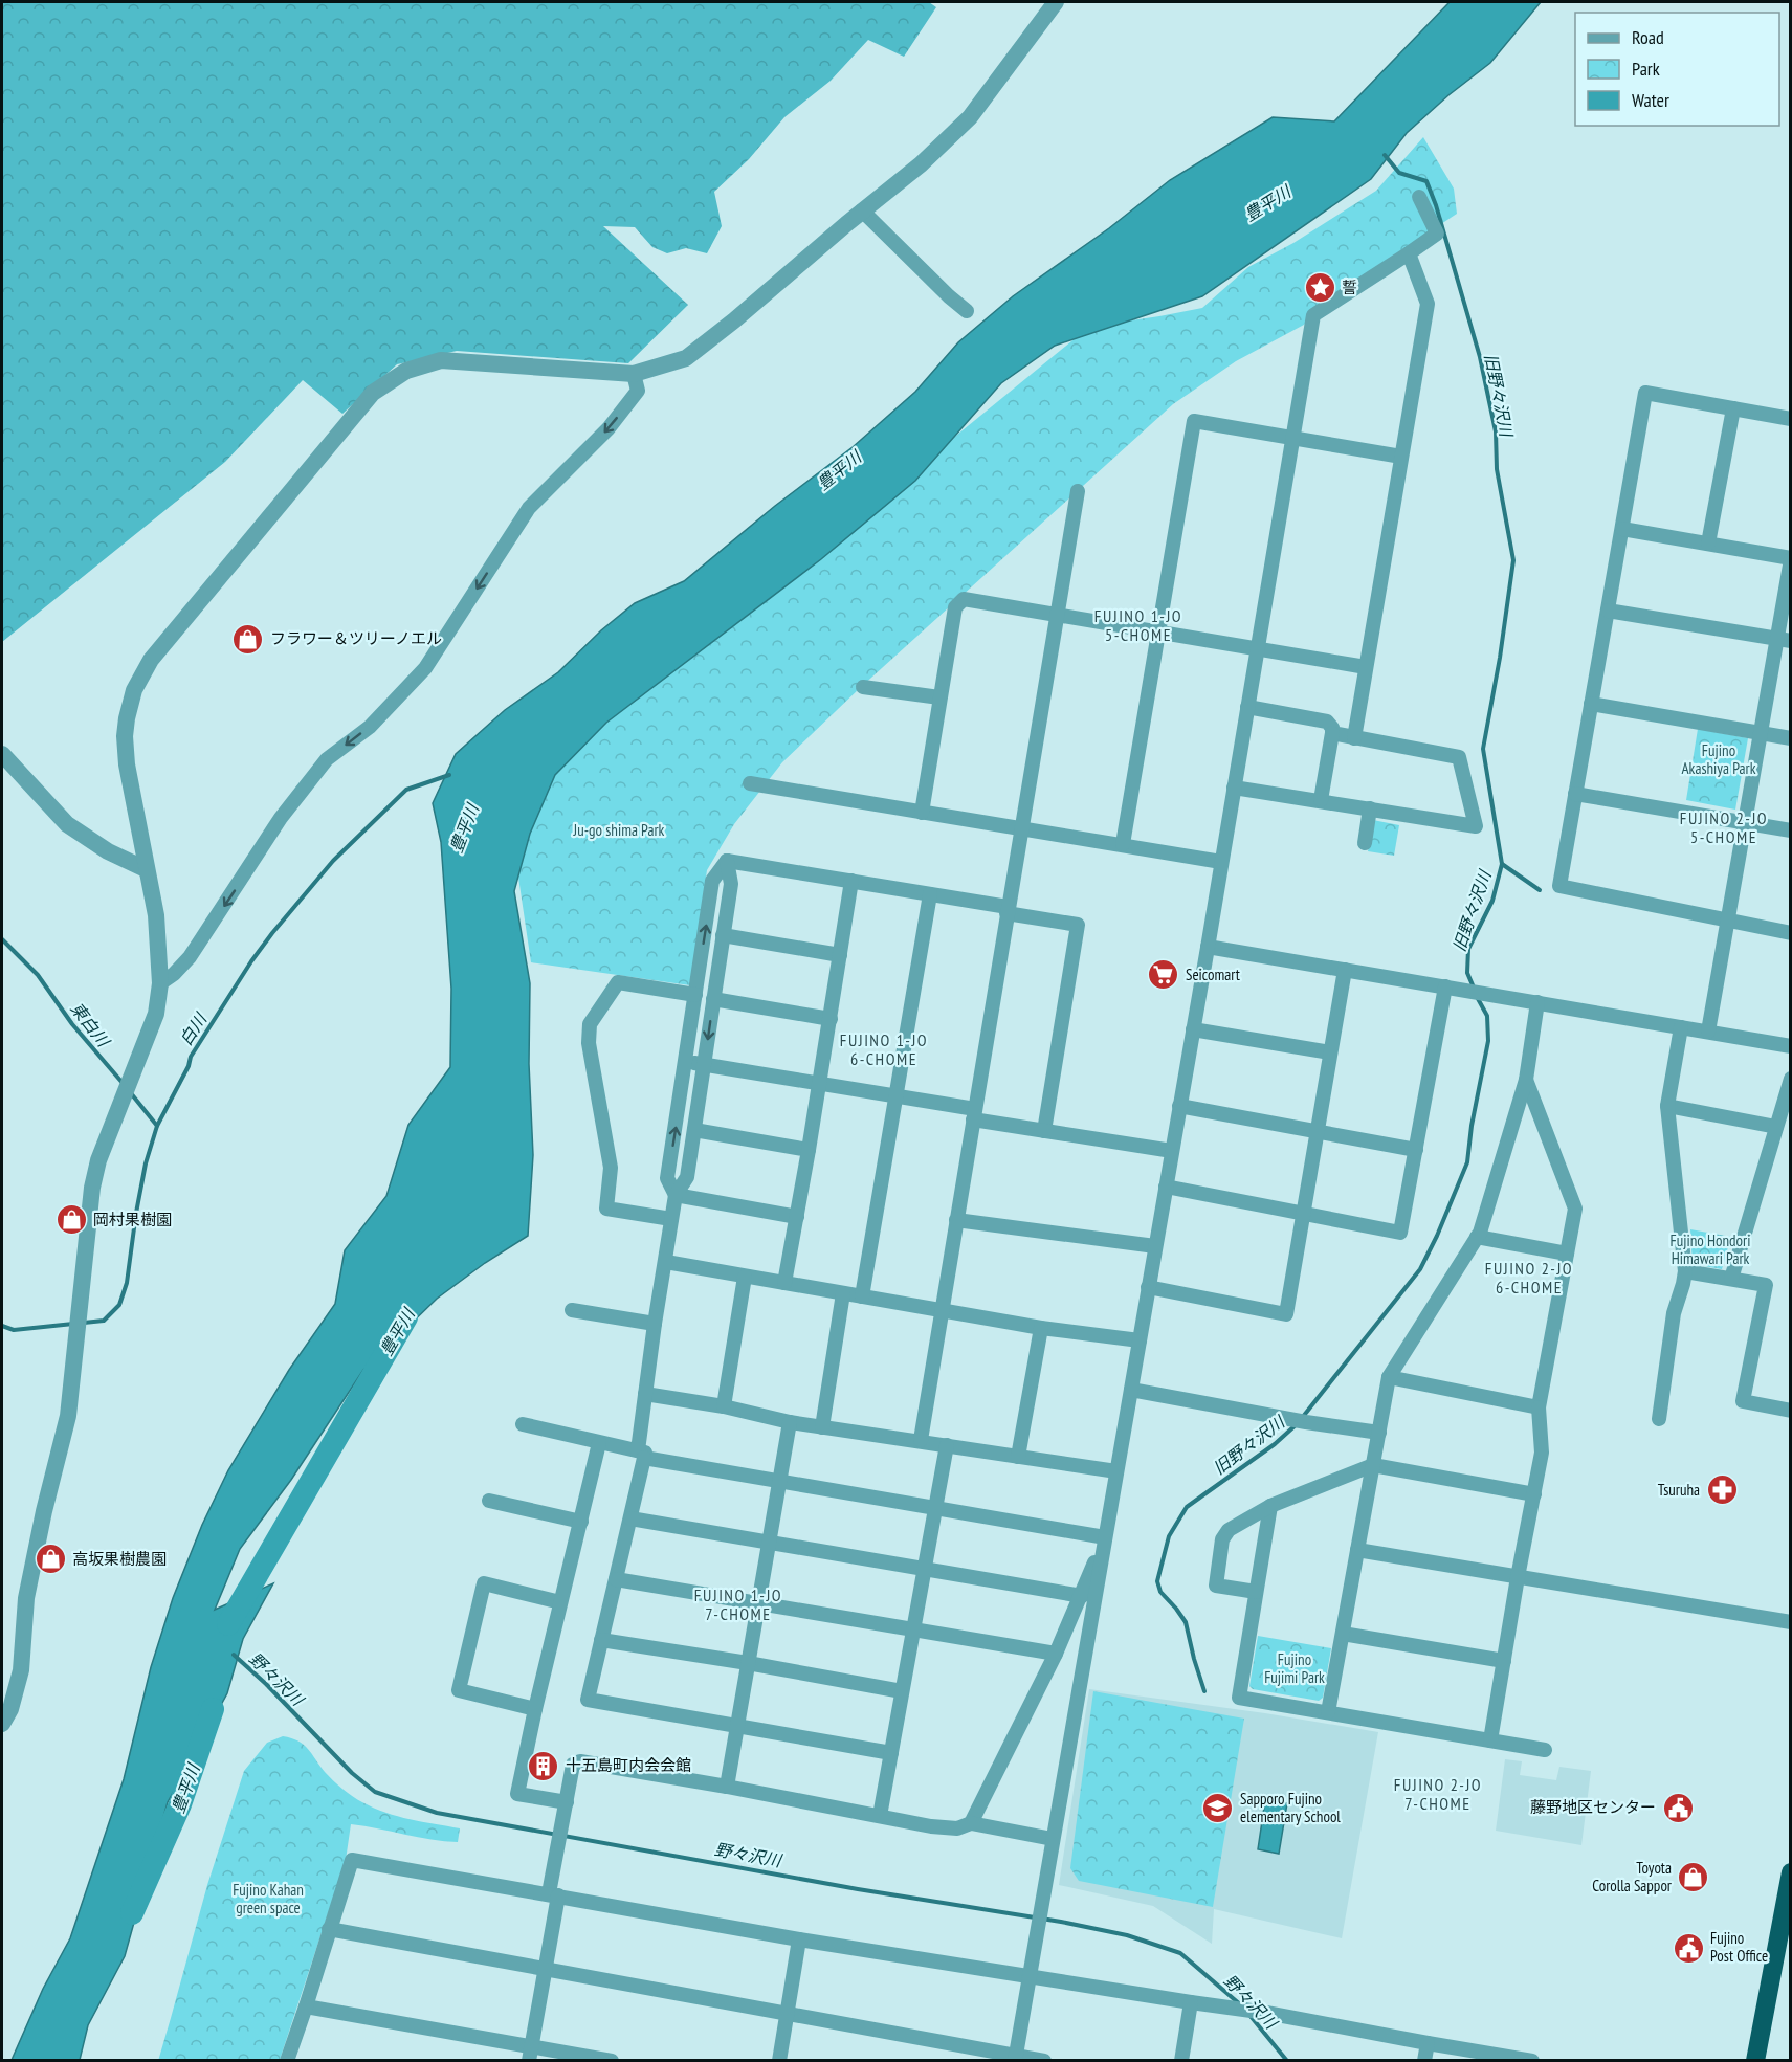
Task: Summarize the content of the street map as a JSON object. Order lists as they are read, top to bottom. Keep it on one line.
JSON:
{"districts":["FUJINO 1-JO 5-CHOME","FUJINO 2-JO 5-CHOME","FUJINO 1-JO 6-CHOME","FUJINO 2-JO 6-CHOME","FUJINO 1-JO 7-CHOME","FUJINO 2-JO 7-CHOME"],"water":["豊平川","旧野々沢川","東白川","白川","野々沢川"],"parks":["Fujino Akashiya Park","Ju-go shima Park","Fujino Hondori Himawari Park","Fujino Fujimi Park","Fujino Kahan green space"],"places":{"place":["誓"],"shop":["フラワー＆ツリーノエル","岡村果樹園","高坂果樹農園","Toyota Corolla Sappor"],"supermarket":["Seicomart"],"pharmacy":["Tsuruha"],"building":["十五島町内会会館"],"public building":["藤野地区センター","Fujino Post Office"],"school or university":["Sapporo Fujino elementary School"]},"legend":["Road","Park","Water"]}
